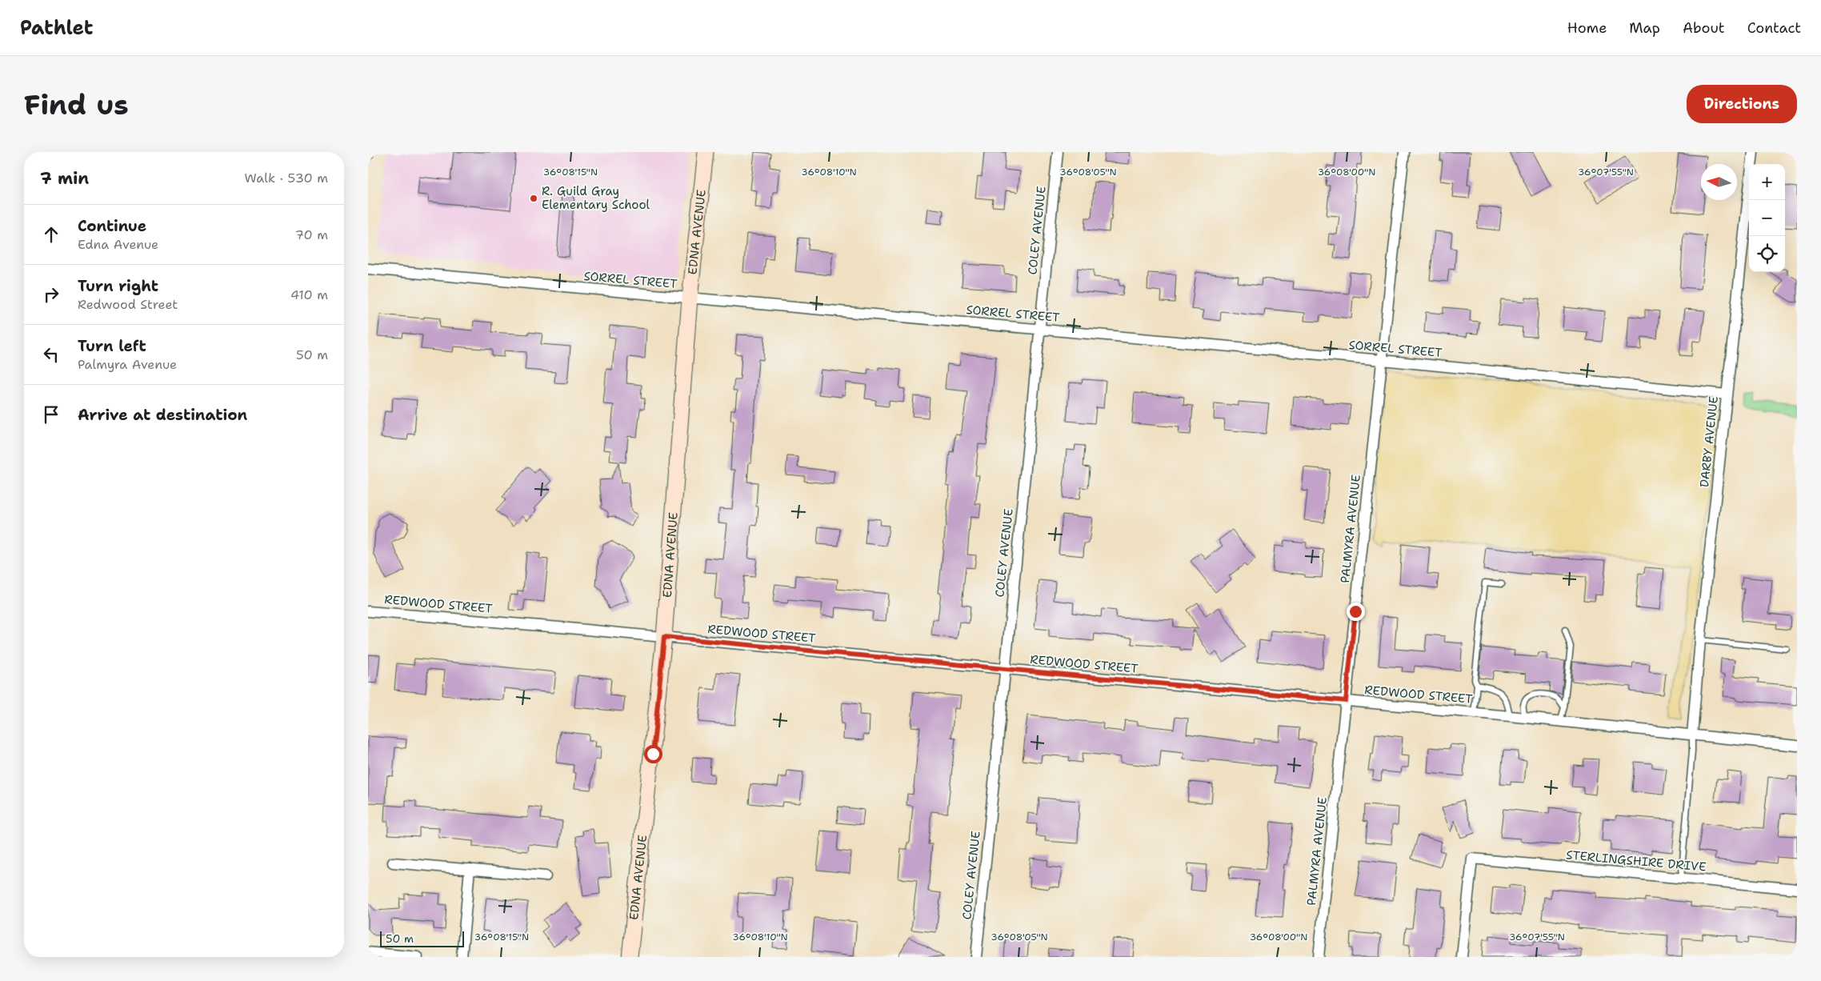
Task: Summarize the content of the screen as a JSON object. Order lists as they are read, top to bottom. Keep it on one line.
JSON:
{"streets":{"street":["COLEY AVENUE","EDNA AVENUE","SORREL STREET","DARBY AVENUE","PALMYRA AVENUE","REDWOOD STREET","STERLINGSHIRE DRIVE"]},"crossings":[["COLEY AVENUE","SORREL STREET"],["COLEY AVENUE","REDWOOD STREET"],["EDNA AVENUE","SORREL STREET"],["EDNA AVENUE","REDWOOD STREET"],["SORREL STREET","DARBY AVENUE"],["SORREL STREET","PALMYRA AVENUE"],["DARBY AVENUE","REDWOOD STREET"],["PALMYRA AVENUE","REDWOOD STREET"]],"places":["R. Guild Gray Elementary School"],"scale_bar":"50 m","north":"left","page":{"header":"Pathlet","nav":["Home","Map","About","Contact"],"buttons":"Directions","title":"Find us","heading":["7 min","Walk · 530 m"],"map_buttons":["+","−"],"list":[["Continue","Edna Avenue","70 m"],["Turn right","Redwood Street","410 m"],["Turn left","Palmyra Avenue","50 m"],"Arrive at destination"],"scale":"50 m"},"coordinates":["36°08'15\"N","36°08'10\"N","36°08'05\"N","36°08'00\"N","36°07'55\"N"]}
